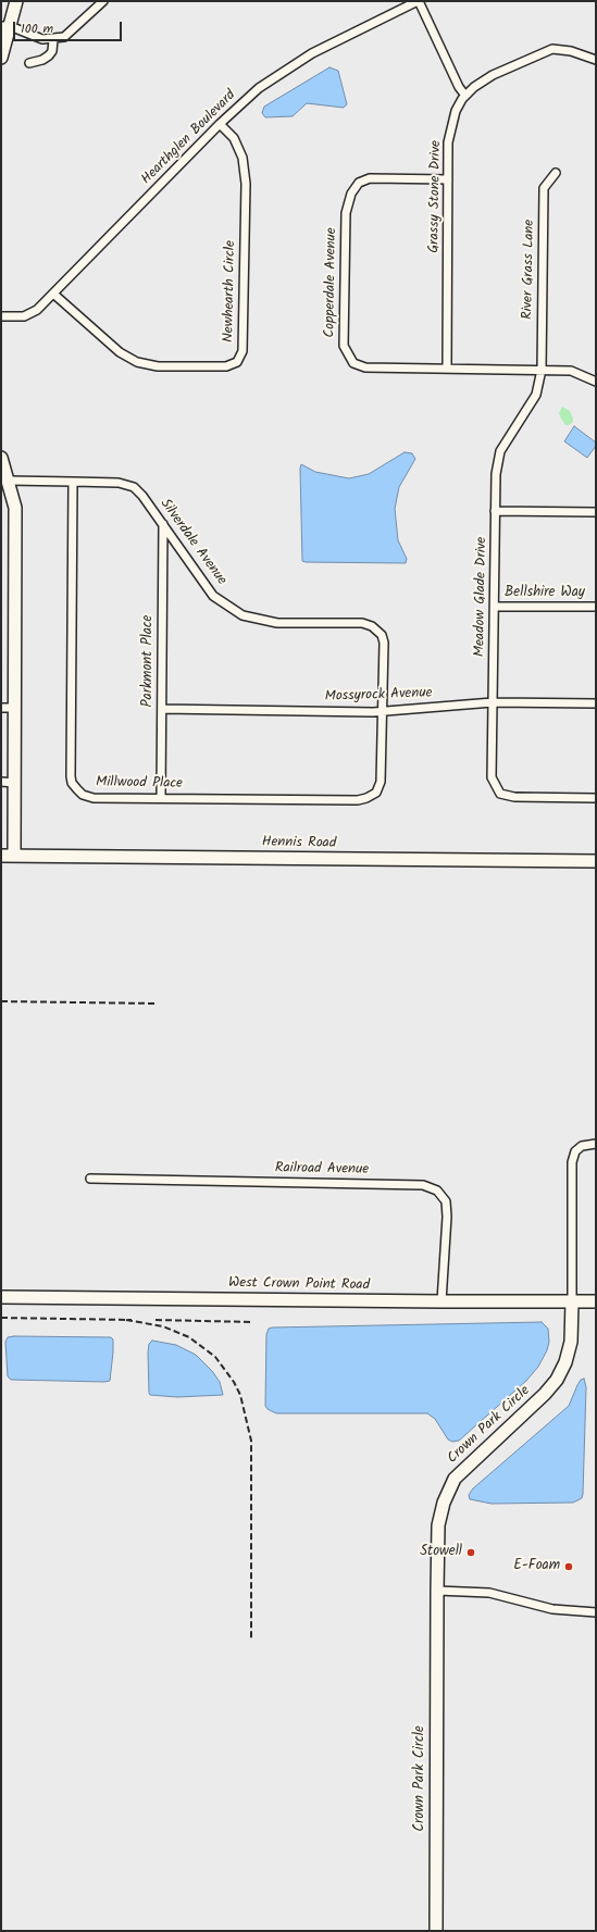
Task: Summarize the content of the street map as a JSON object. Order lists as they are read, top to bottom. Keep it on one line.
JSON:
{"streets":{"street":["Hearthglen Boulevard","Grassy Stone Drive","River Grass Lane","Copperdale Avenue","Newhearth Circle","Silverdale Avenue","Bellshire Way","Meadow Glade Drive","Parkmont Place","Mossyrock Avenue","Millwood Place","Hennis Road","Railroad Avenue","West Crown Point Road","Crown Park Circle"]},"crossings":[["Hearthglen Boulevard","Newhearth Circle"],["Grassy Stone Drive","Copperdale Avenue"],["River Grass Lane","Copperdale Avenue"],["River Grass Lane","Meadow Glade Drive"],["Copperdale Avenue","Meadow Glade Drive"],["Silverdale Avenue","Parkmont Place"],["Silverdale Avenue","Mossyrock Avenue"],["Silverdale Avenue","Millwood Place"],["Bellshire Way","Meadow Glade Drive"],["Meadow Glade Drive","Mossyrock Avenue"],["Parkmont Place","Mossyrock Avenue"],["Parkmont Place","Millwood Place"],["Mossyrock Avenue","Millwood Place"],["Railroad Avenue","West Crown Point Road"],["West Crown Point Road","Crown Park Circle"]],"places":["Stowell","E-Foam"],"scale_bar":"100 m"}
